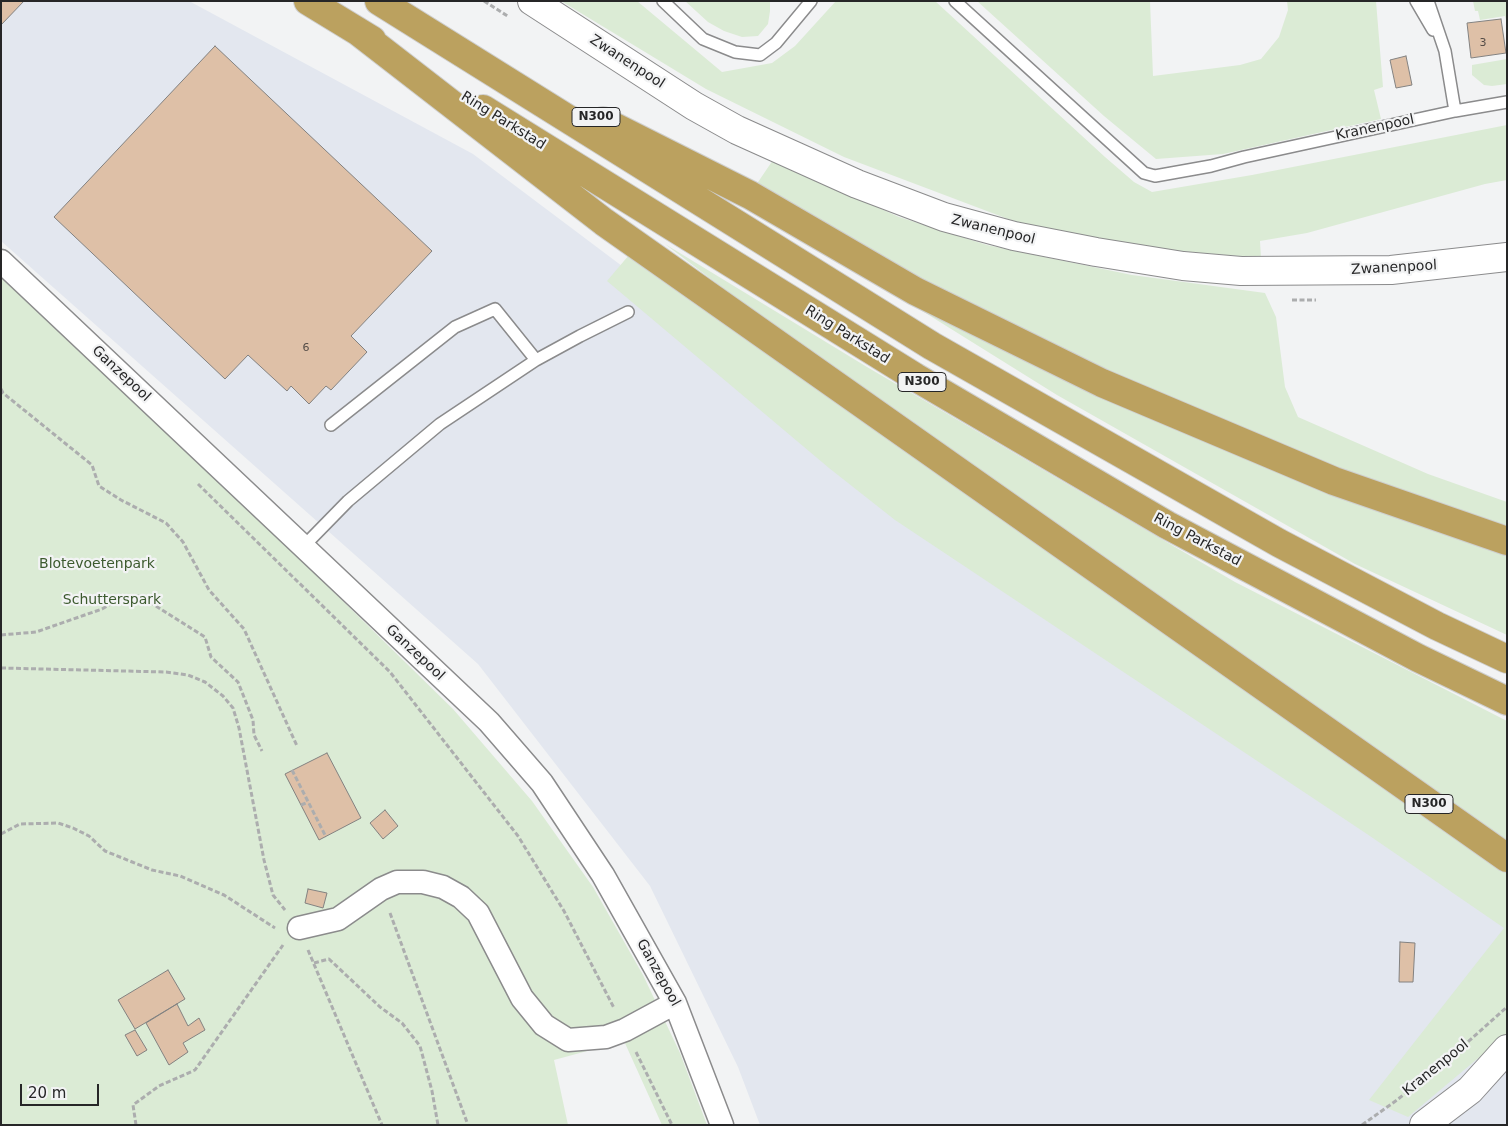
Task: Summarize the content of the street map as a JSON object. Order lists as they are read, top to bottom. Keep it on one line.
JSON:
{"streets":{"highway":["N300","Ring Parkstad"],"street":["Zwanenpool","Ganzepool"],"lane":["Kranenpool"]},"crossings":[["N300","Ring Parkstad"]],"parks":["Blotevoetenpark","Schutterspark"],"house_numbers":["3","6"],"scale_bar":"20 m"}
